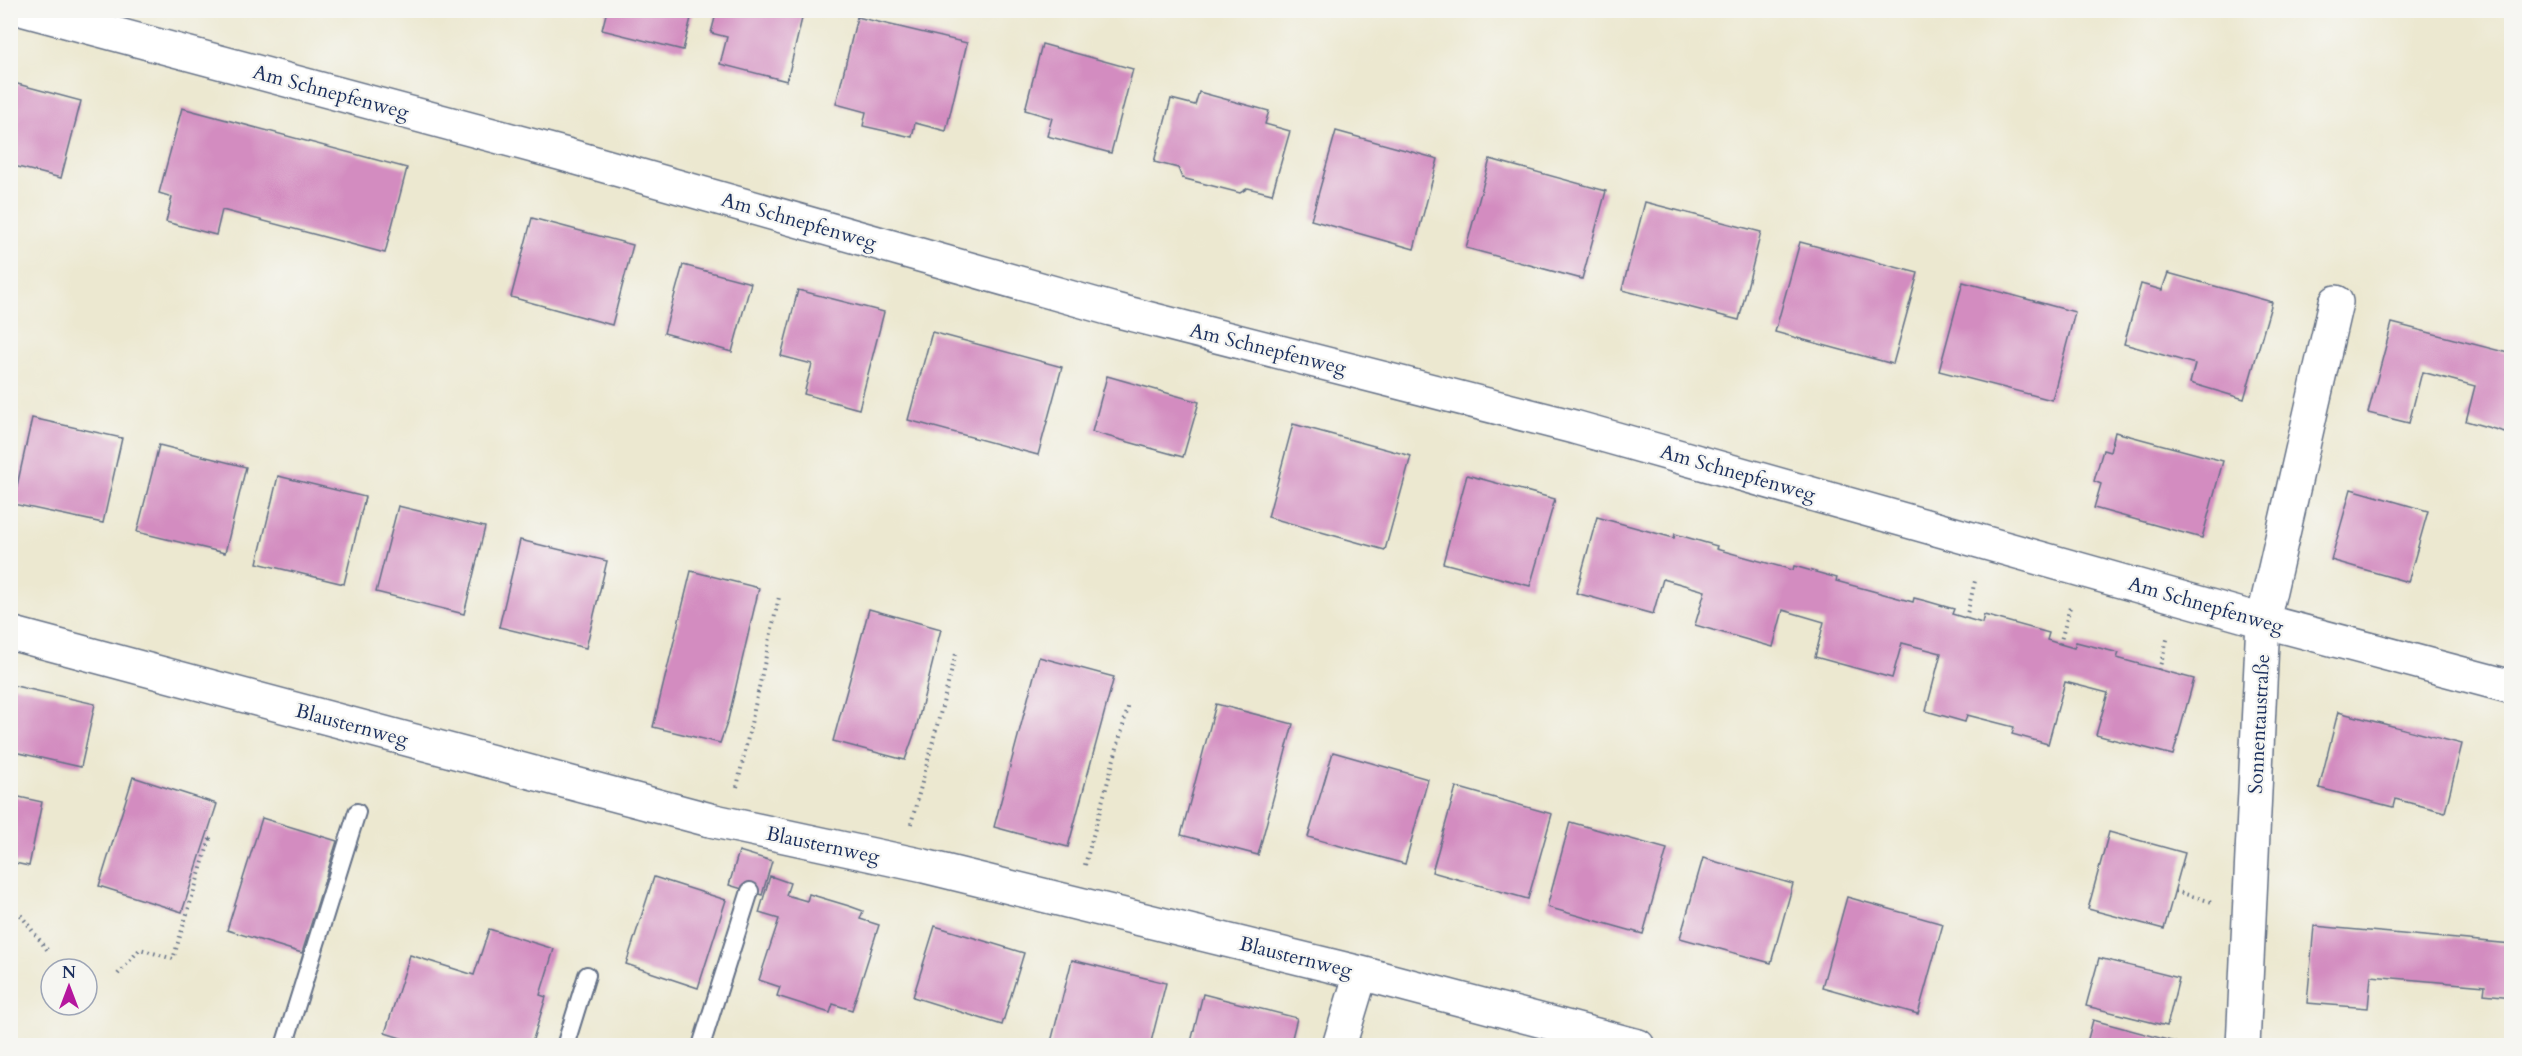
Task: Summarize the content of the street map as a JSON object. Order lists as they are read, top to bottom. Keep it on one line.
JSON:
{"streets":{"street":["Am Schnepfenweg","Sonnentaustraße","Blausternweg"]},"crossings":[["Am Schnepfenweg","Sonnentaustraße"]],"north":"top"}
